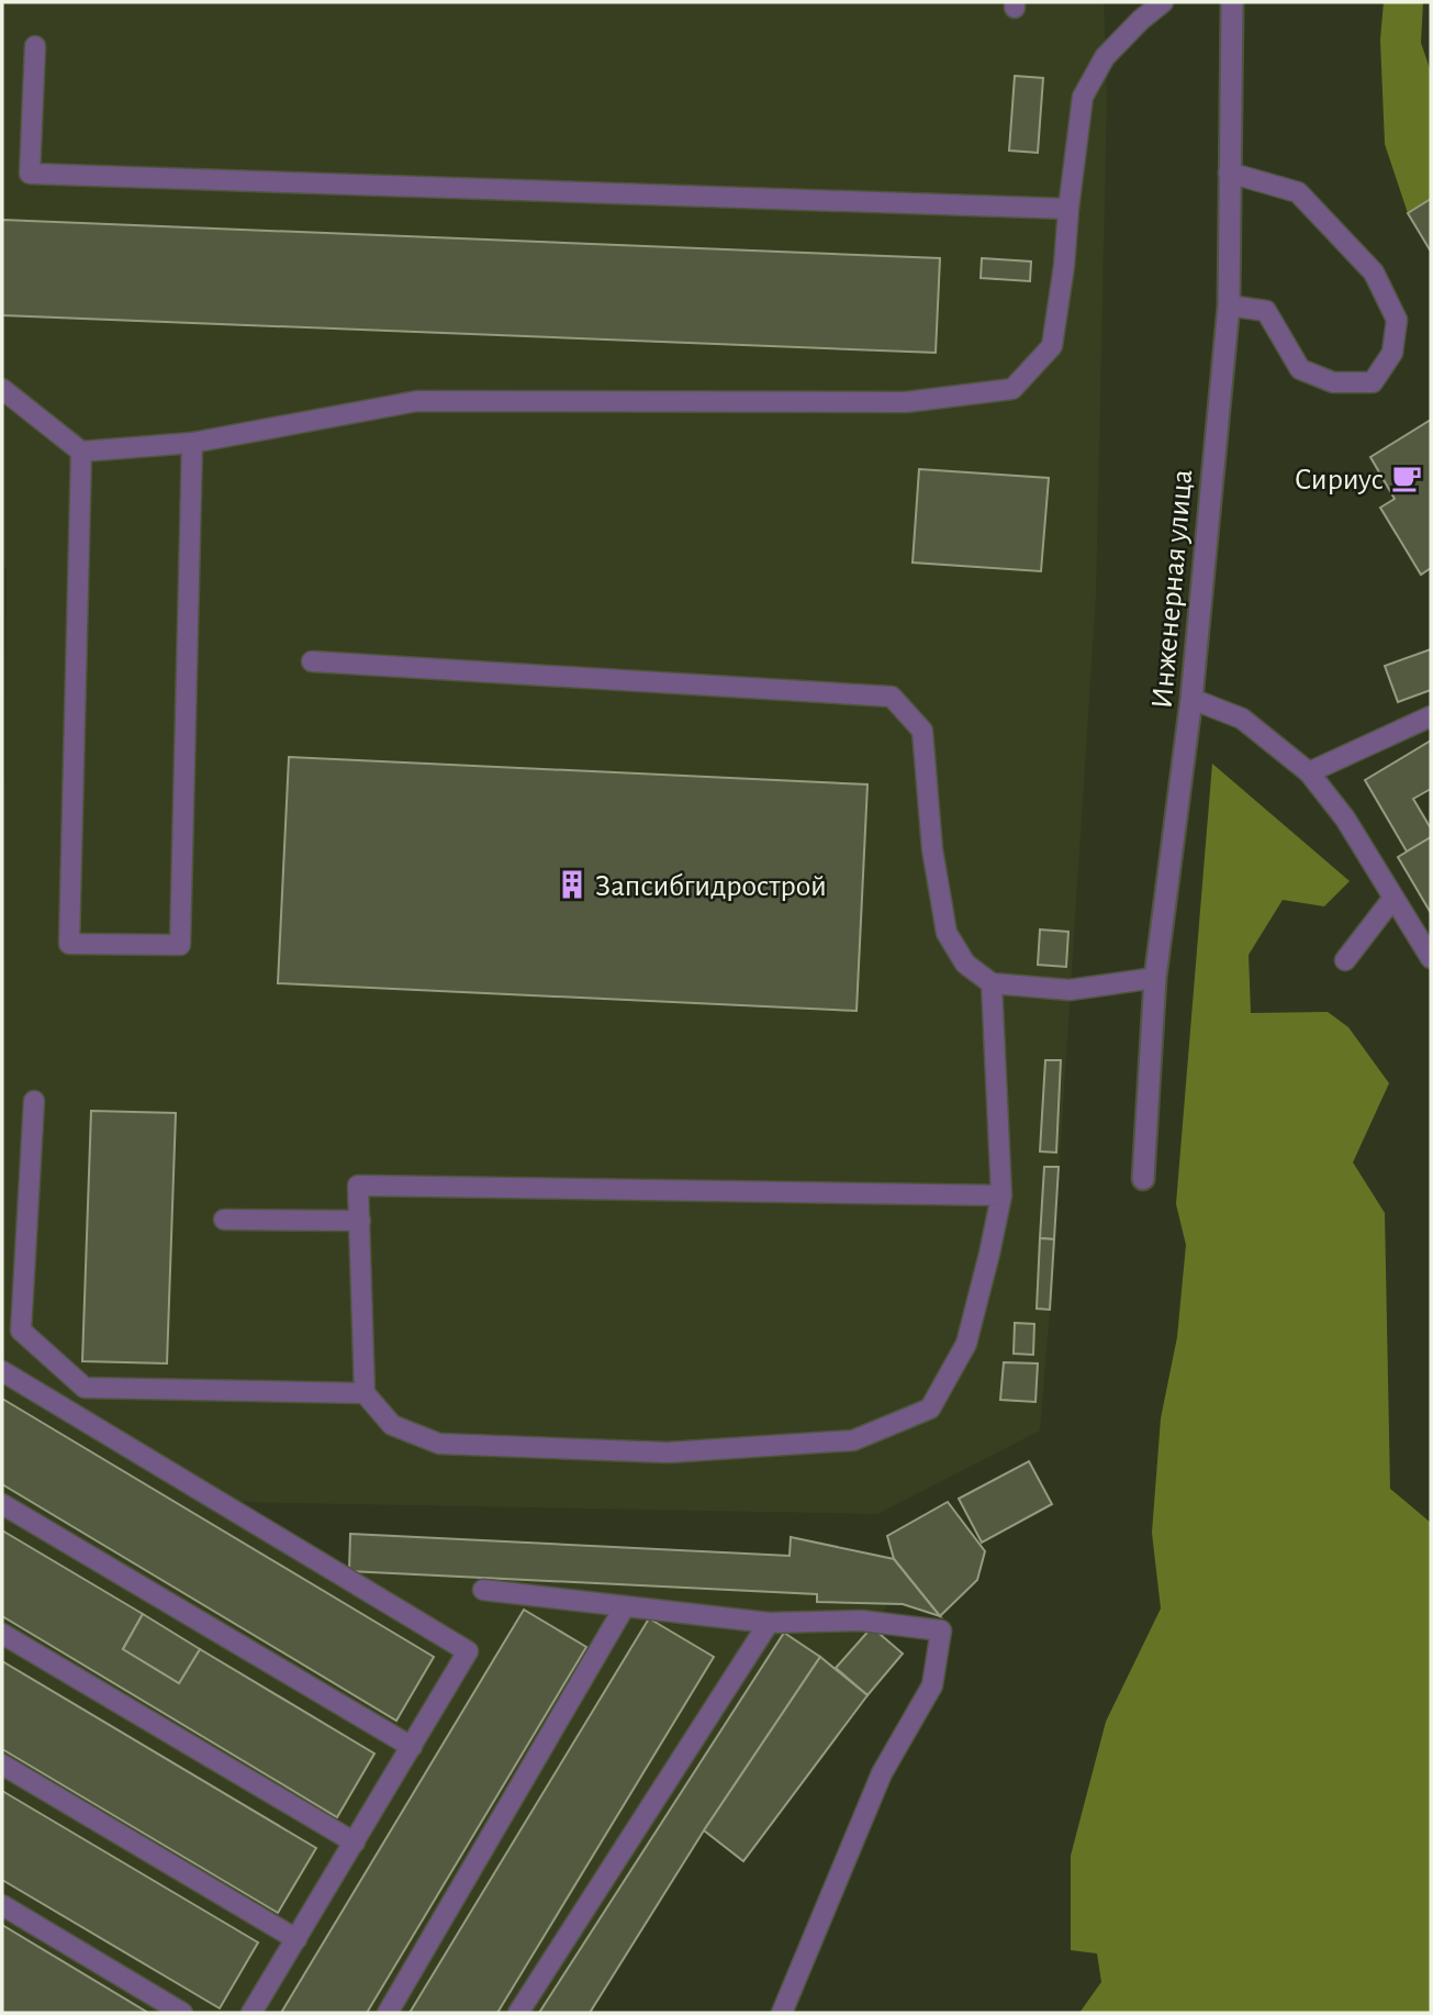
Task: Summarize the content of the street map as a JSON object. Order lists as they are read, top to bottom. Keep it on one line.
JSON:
{"streets":{"street":["Инженерная улица"]},"places":{"cafe":["Сириус"],"building":["Запсибгидрострой"]}}
